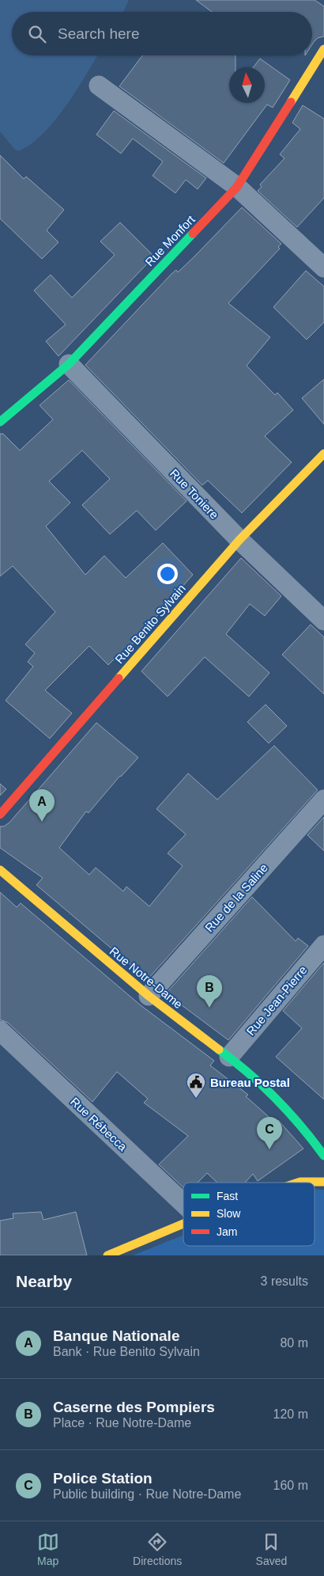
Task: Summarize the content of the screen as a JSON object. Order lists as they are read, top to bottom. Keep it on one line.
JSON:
{"streets":{"main road":["Rue Monfort","Rue Benito Sylvain","Rue Notre-Dame"],"street":["Rue Toniere","Rue de la Saline","Rue Jean-Pierre","Rue Rébecca"]},"crossings":[["Rue Monfort","Rue Toniere"],["Rue Toniere","Rue Benito Sylvain"],["Rue de la Saline","Rue Notre-Dame"],["Rue Notre-Dame","Rue Jean-Pierre"]],"places":{"public building":["Bureau Postal"]},"legend":["Fast","Slow","Jam"],"north":"top","page":{"search":"Search here","pins":["A","B","C"],"heading":["Nearby","3 results"],"list":[{"mark":"A","name":"Banque Nationale","note":"Bank · Rue Benito Sylvain","value":"80 m"},{"mark":"B","name":"Caserne des Pompiers","note":"Place · Rue Notre-Dame","value":"120 m"},{"mark":"C","name":"Police Station","note":"Public building · Rue Notre-Dame","value":"160 m"}],"nav":["Map","Directions","Saved"]}}
